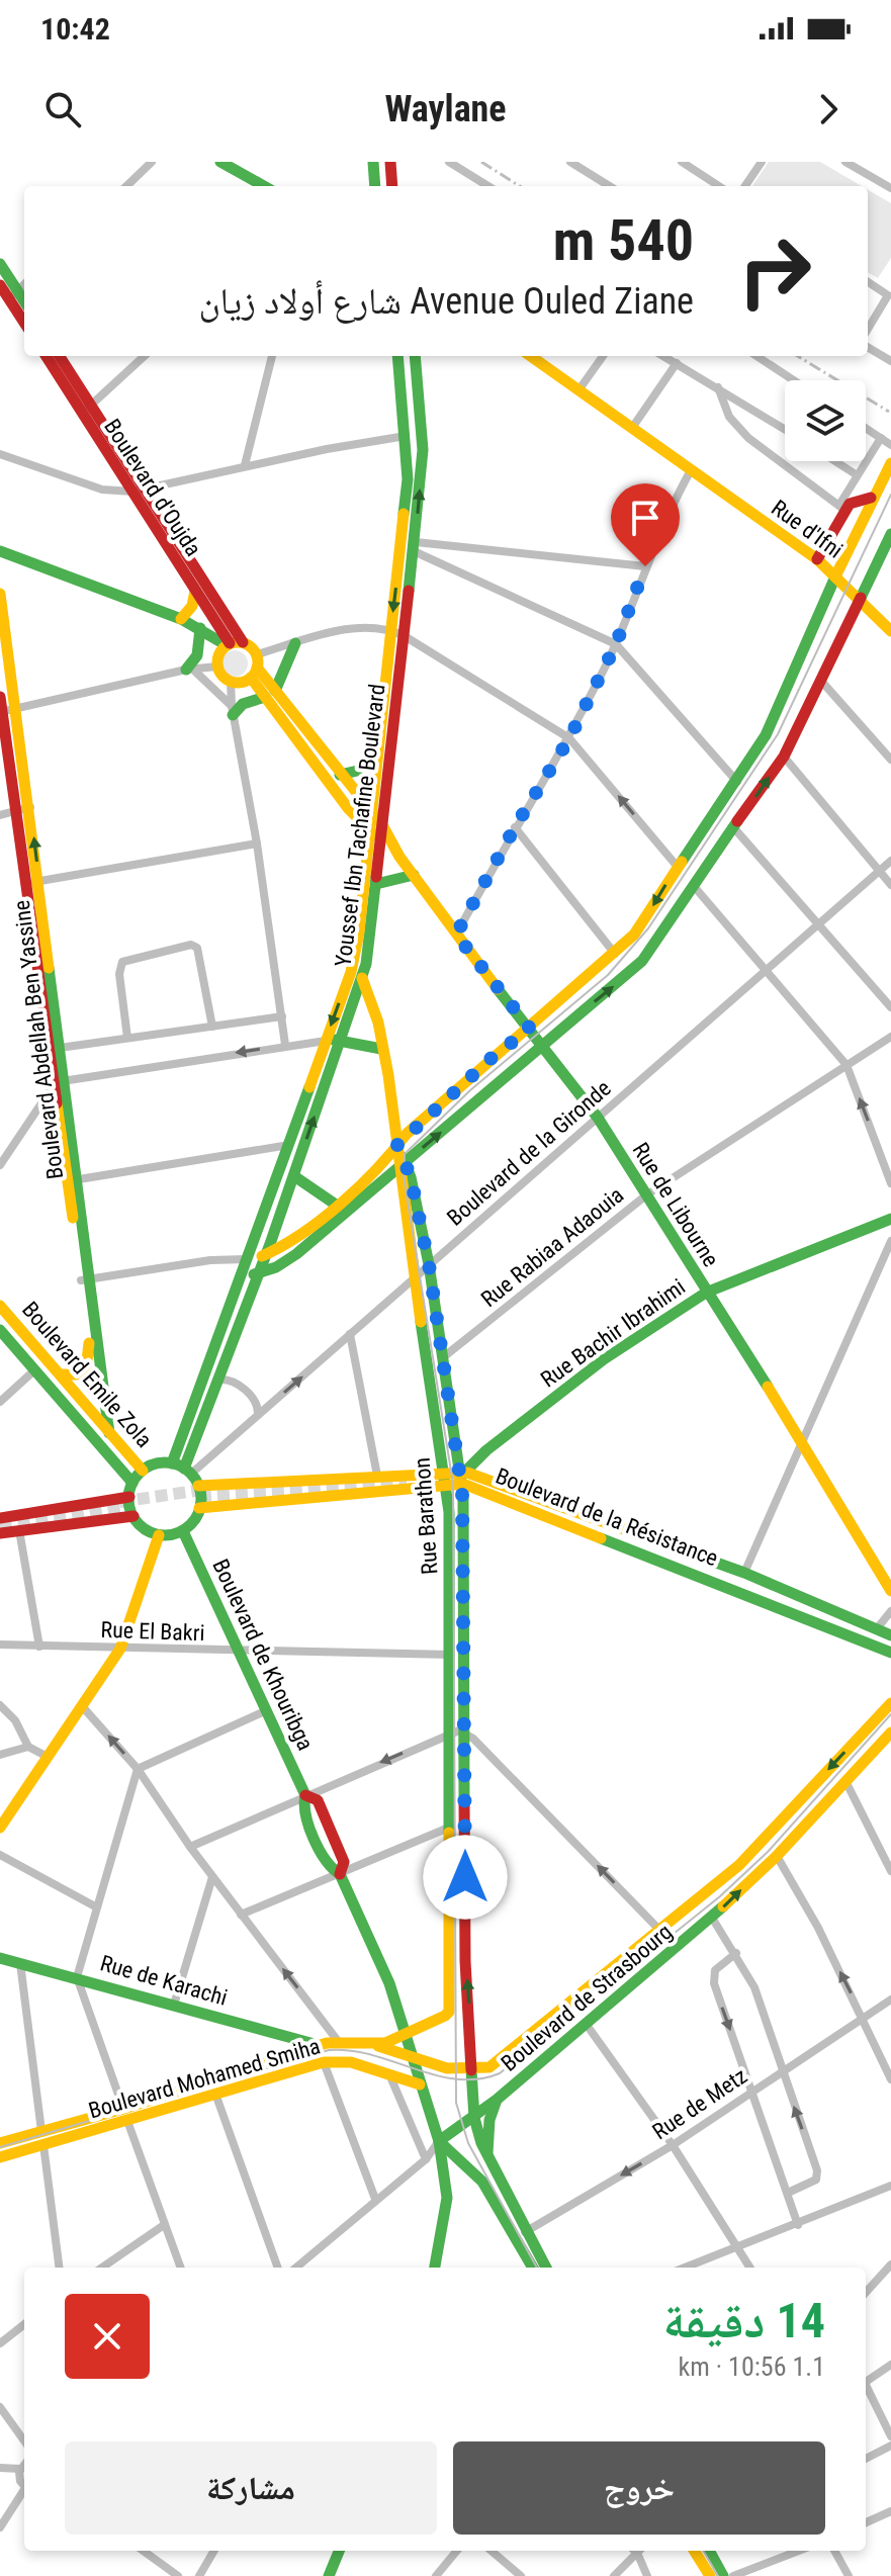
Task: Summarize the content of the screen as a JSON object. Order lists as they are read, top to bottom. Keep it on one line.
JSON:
{"streets":{"main road":["Boulevard d'Oujda","Rue d'Ifni","Youssef Ibn Tachafine Boulevard","Boulevard Abdellah Ben Yassine","Rue de Libourne","Rue Bachir Ibrahimi","Boulevard Emile Zola","Rue Barathon","Boulevard de la Résistance","Boulevard de Khouribga","Rue de Karachi","Boulevard de Strasbourg","Boulevard Mohamed Smiha"],"street":["Boulevard de la Gironde","Rue Rabiaa Adaouia","Rue El Bakri","Rue de Metz"]},"crossings":[["Youssef Ibn Tachafine Boulevard","Boulevard de la Gironde"],["Youssef Ibn Tachafine Boulevard","Boulevard Emile Zola"],["Youssef Ibn Tachafine Boulevard","Boulevard de la Résistance"],["Youssef Ibn Tachafine Boulevard","Boulevard de Khouribga"],["Boulevard Abdellah Ben Yassine","Boulevard Emile Zola"],["Boulevard de la Gironde","Rue de Libourne"],["Boulevard de la Gironde","Boulevard Emile Zola"],["Boulevard de la Gironde","Rue Barathon"],["Boulevard de la Gironde","Boulevard de la Résistance"],["Boulevard de la Gironde","Boulevard de Khouribga"],["Rue de Libourne","Rue Rabiaa Adaouia"],["Rue de Libourne","Rue Bachir Ibrahimi"],["Rue Bachir Ibrahimi","Boulevard de la Résistance"],["Boulevard Emile Zola","Boulevard de la Résistance"],["Boulevard Emile Zola","Boulevard de Khouribga"],["Rue Barathon","Boulevard de la Résistance"],["Rue Barathon","Rue El Bakri"],["Rue Barathon","Boulevard de Khouribga"],["Boulevard de la Résistance","Boulevard de Khouribga"],["Rue El Bakri","Boulevard de Khouribga"],["Boulevard de Khouribga","Boulevard de Strasbourg"],["Boulevard de Khouribga","Boulevard Mohamed Smiha"],["Rue de Karachi","Boulevard Mohamed Smiha"],["Boulevard de Strasbourg","Boulevard Mohamed Smiha"]],"one_way":["Rue de Metz"],"page":{"status":"10:42","header":"Waylane","turn":["540 m","Avenue Ouled Ziane شارع أولاد زيان"],"heading":["14 دقيقة","1.1 km · 10:56"],"buttons":["خروج","مشاركة"]}}
